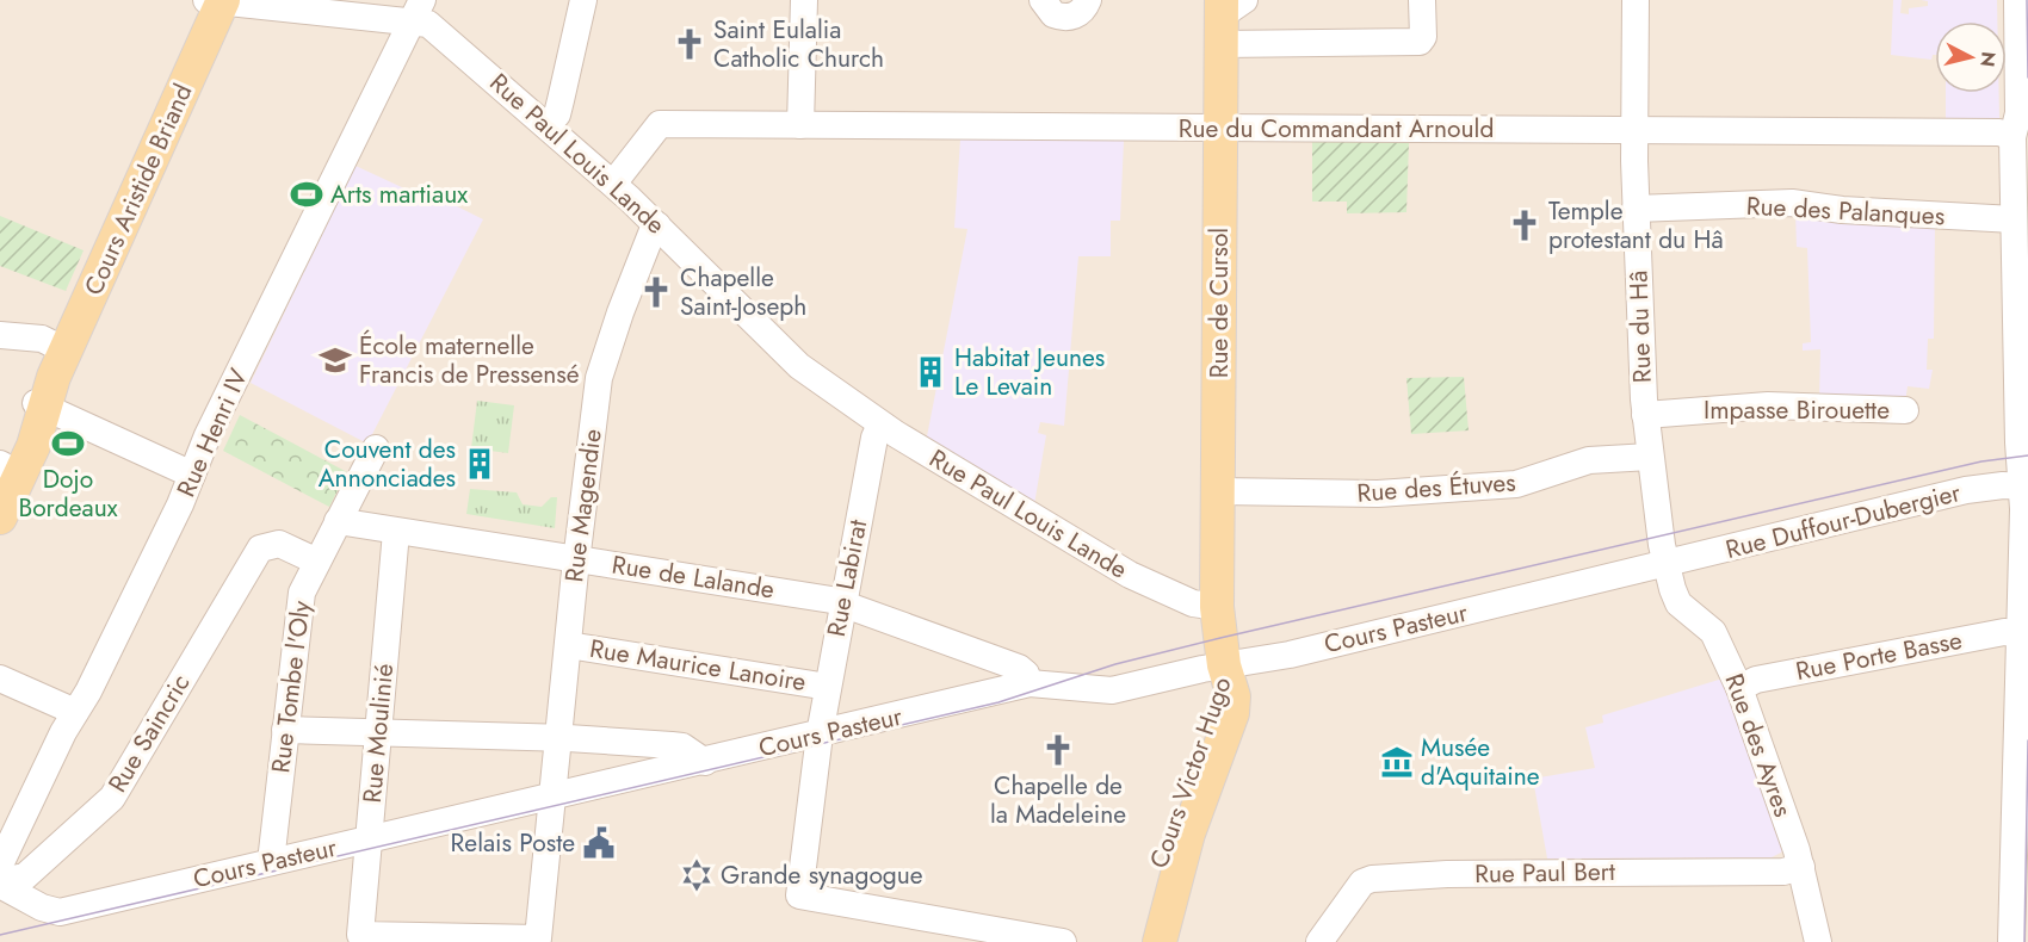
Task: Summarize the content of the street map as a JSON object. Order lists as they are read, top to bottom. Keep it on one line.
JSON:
{"streets":{"main road":["Cours Aristide Briand","Rue de Cursol","Cours Victor Hugo"],"street":["Rue du Commandant Arnould","Rue Paul Louis Lande","Rue des Palanques","Rue du Hâ","Impasse Birouette","Rue Henri IV","Rue des Étuves","Rue Magendie","Rue Duffour-Dubergier","Rue de Lalande","Rue Labirat","Cours Pasteur","Rue Porte Basse","Rue Maurice Lanoire","Rue Tombe l'Oly","Rue Saincric","Rue Moulinié","Rue des Ayres","Rue Paul Bert"]},"crossings":[["Rue du Commandant Arnould","Rue Paul Louis Lande"],["Rue du Commandant Arnould","Rue de Cursol"],["Rue du Commandant Arnould","Rue du Hâ"],["Rue Paul Louis Lande","Cours Aristide Briand"],["Rue Paul Louis Lande","Rue de Cursol"],["Rue Paul Louis Lande","Rue Henri IV"],["Rue Paul Louis Lande","Rue Magendie"],["Rue Paul Louis Lande","Rue Labirat"],["Rue des Palanques","Rue du Hâ"],["Rue de Cursol","Rue des Étuves"],["Rue de Cursol","Cours Pasteur"],["Rue de Cursol","Cours Victor Hugo"],["Rue du Hâ","Impasse Birouette"],["Rue du Hâ","Rue des Étuves"],["Rue du Hâ","Rue Duffour-Dubergier"],["Rue du Hâ","Cours Pasteur"],["Rue du Hâ","Rue des Ayres"],["Rue Magendie","Rue de Lalande"],["Rue Magendie","Cours Pasteur"],["Rue Magendie","Rue Maurice Lanoire"],["Rue Magendie","Rue Moulinié"],["Rue Duffour-Dubergier","Cours Pasteur"],["Rue Duffour-Dubergier","Rue des Ayres"],["Rue de Lalande","Rue Labirat"],["Rue de Lalande","Cours Pasteur"],["Rue de Lalande","Rue Tombe l'Oly"],["Rue de Lalande","Rue Moulinié"],["Rue Labirat","Cours Pasteur"],["Rue Labirat","Rue Maurice Lanoire"],["Cours Pasteur","Rue Tombe l'Oly"],["Cours Pasteur","Rue Saincric"],["Cours Pasteur","Rue Moulinié"],["Cours Pasteur","Rue des Ayres"],["Cours Pasteur","Cours Victor Hugo"],["Rue Porte Basse","Rue des Ayres"],["Rue Tombe l'Oly","Rue Saincric"],["Rue des Ayres","Rue Paul Bert"]],"places":{"church":["Saint Eulalia Catholic Church","Temple protestant du Hâ","Chapelle Saint-Joseph","Chapelle de la Madeleine"],"sports":["Arts martiaux","Dojo Bordeaux"],"school or university":["École maternelle Francis de Pressensé"],"building":["Habitat Jeunes Le Levain","Couvent des Annonciades"],"museum":["Musée d'Aquitaine"],"public building":["Relais Poste"],"synagogue":["Grande synagogue"]},"north":"right"}
